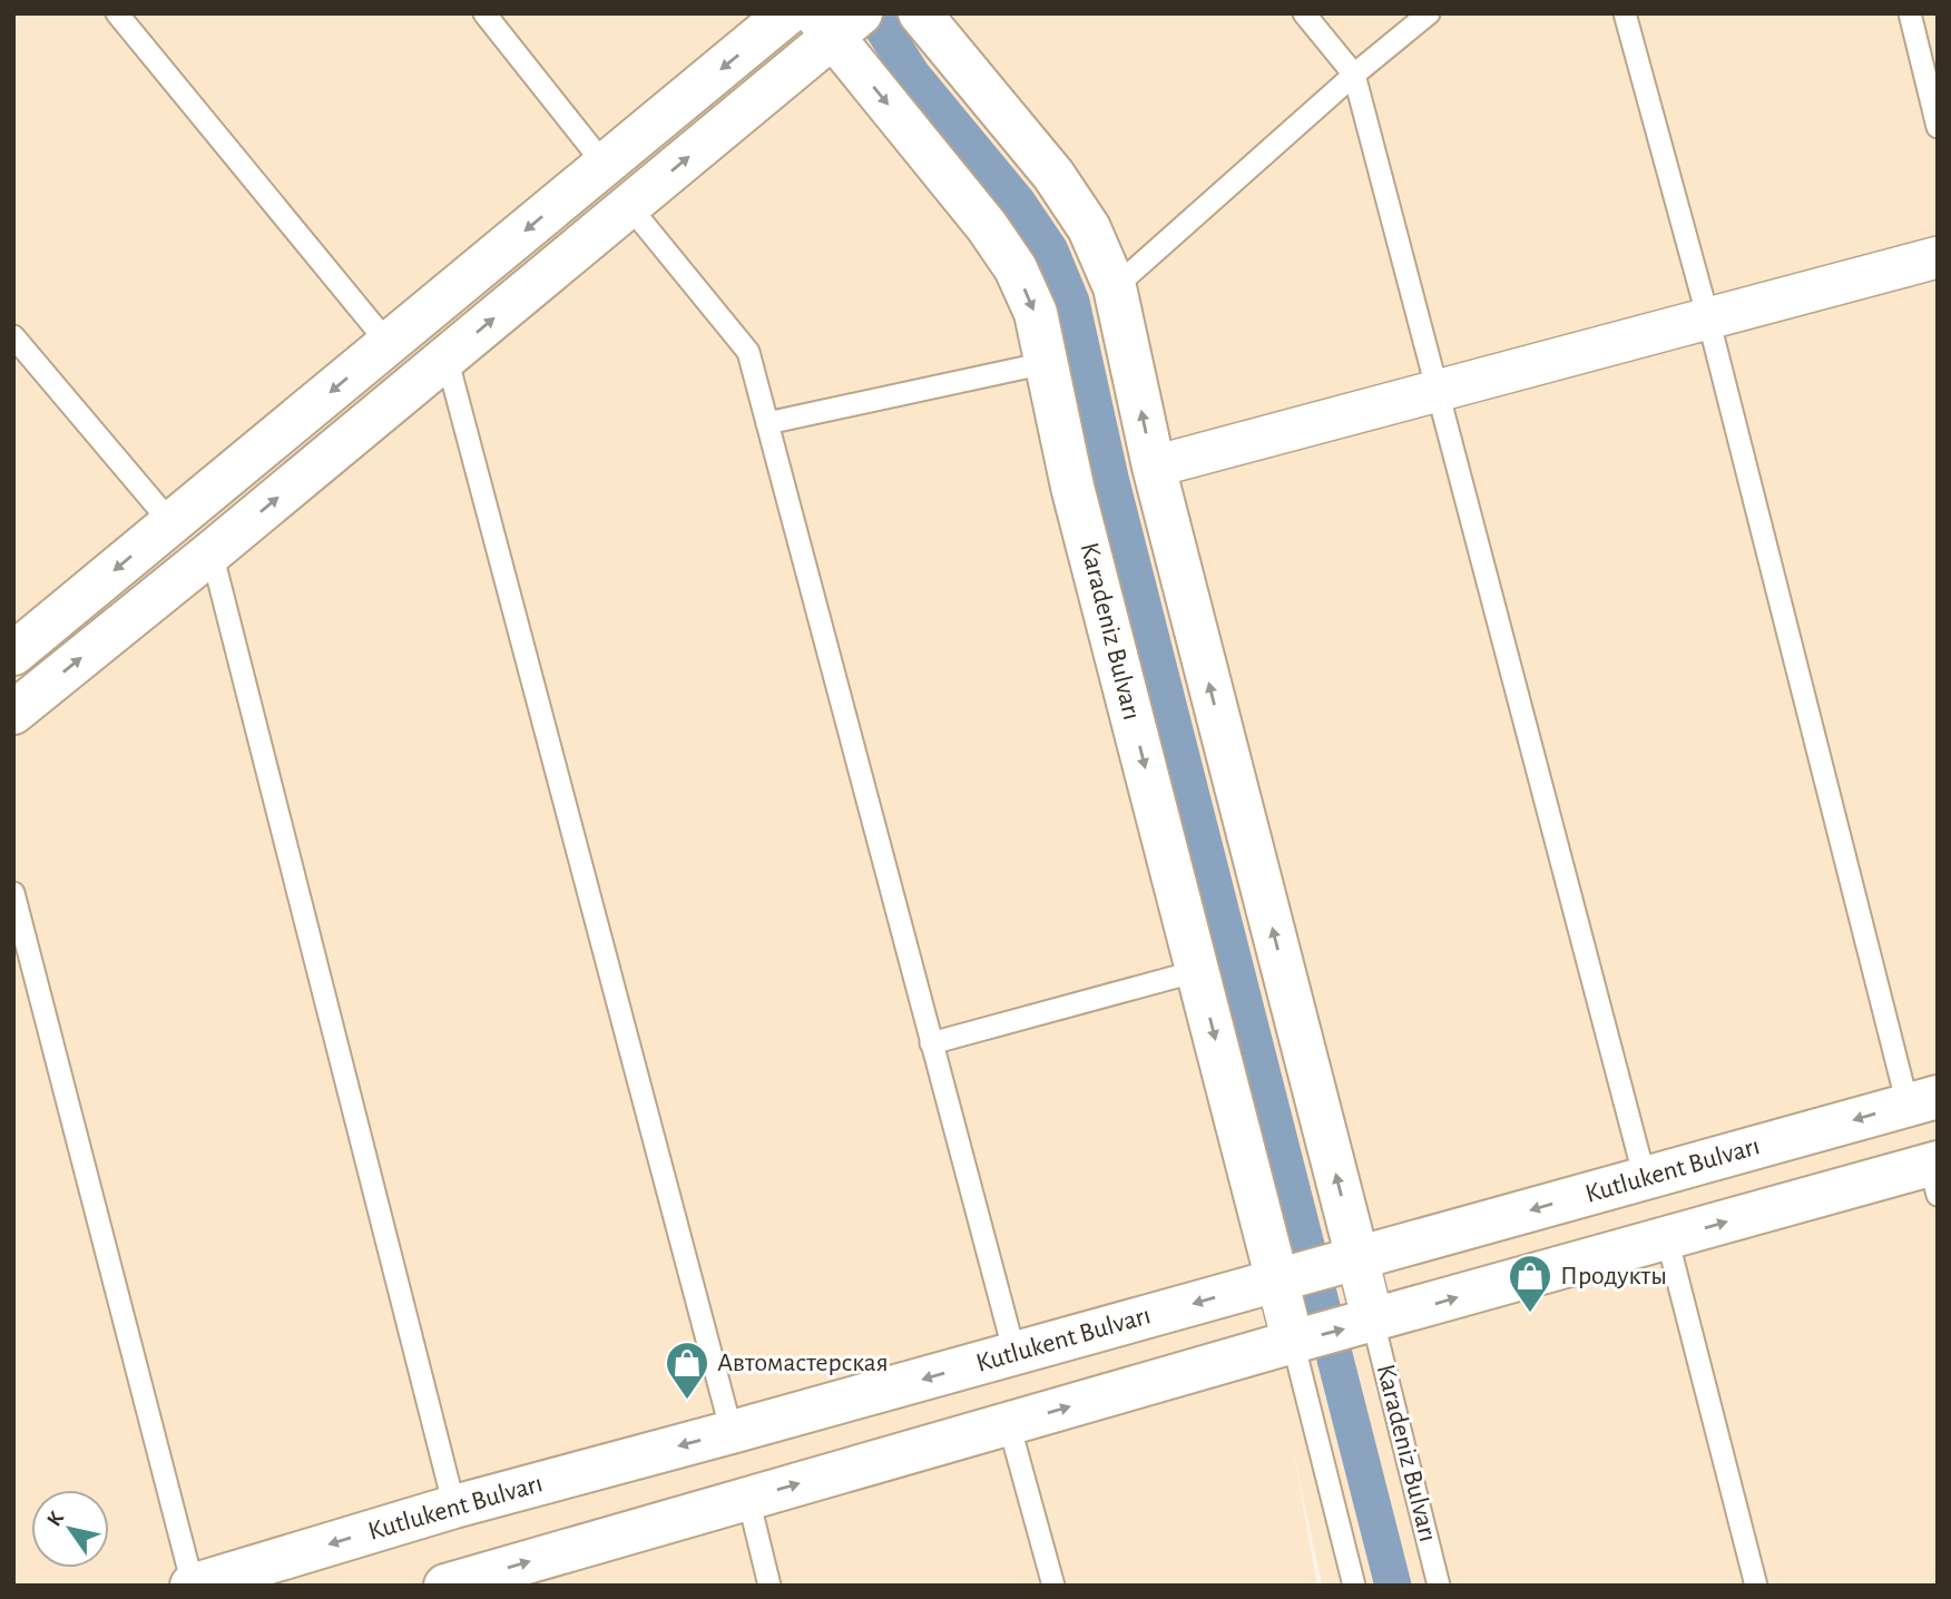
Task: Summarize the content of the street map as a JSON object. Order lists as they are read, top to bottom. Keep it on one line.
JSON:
{"streets":{"street":["Karadeniz Bulvarı","Kutlukent Bulvarı"]},"crossings":[["Karadeniz Bulvarı","Kutlukent Bulvarı"]],"places":{"shop":["Продукты","Автомастерская"]},"north":"top left"}
